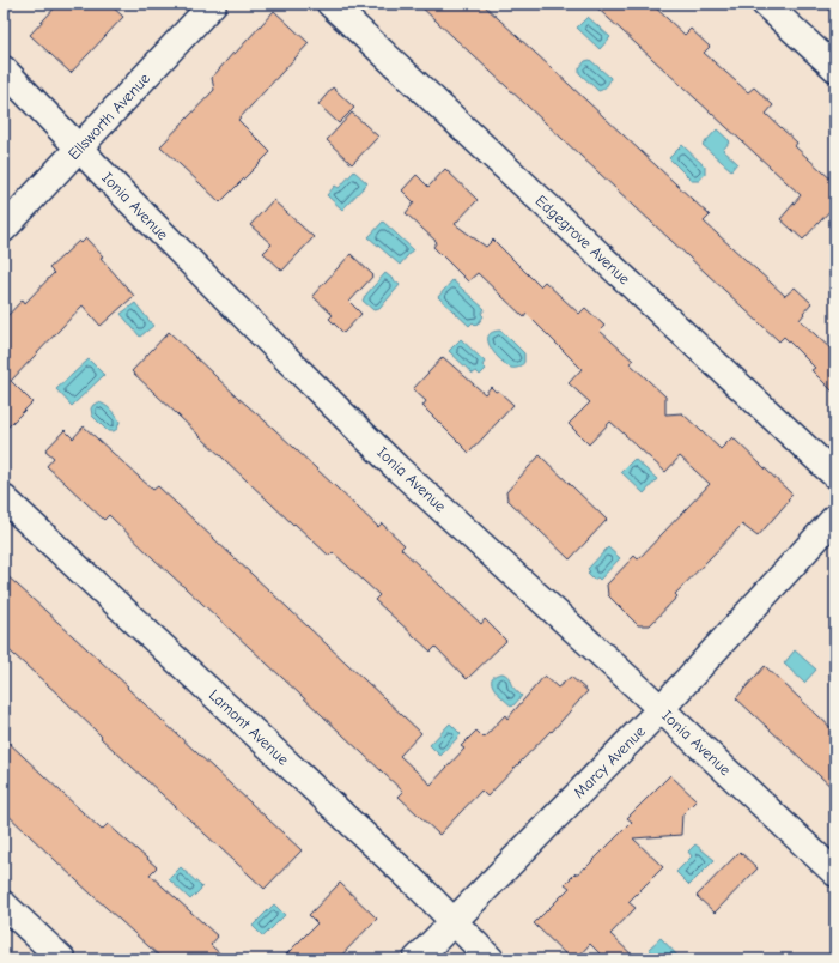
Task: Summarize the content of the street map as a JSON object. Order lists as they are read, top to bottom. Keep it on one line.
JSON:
{"streets":{"street":["Ellsworth Avenue","Ionia Avenue","Edgegrove Avenue","Lamont Avenue","Marcy Avenue"]},"crossings":[["Ellsworth Avenue","Ionia Avenue"],["Ionia Avenue","Marcy Avenue"],["Lamont Avenue","Marcy Avenue"]]}
